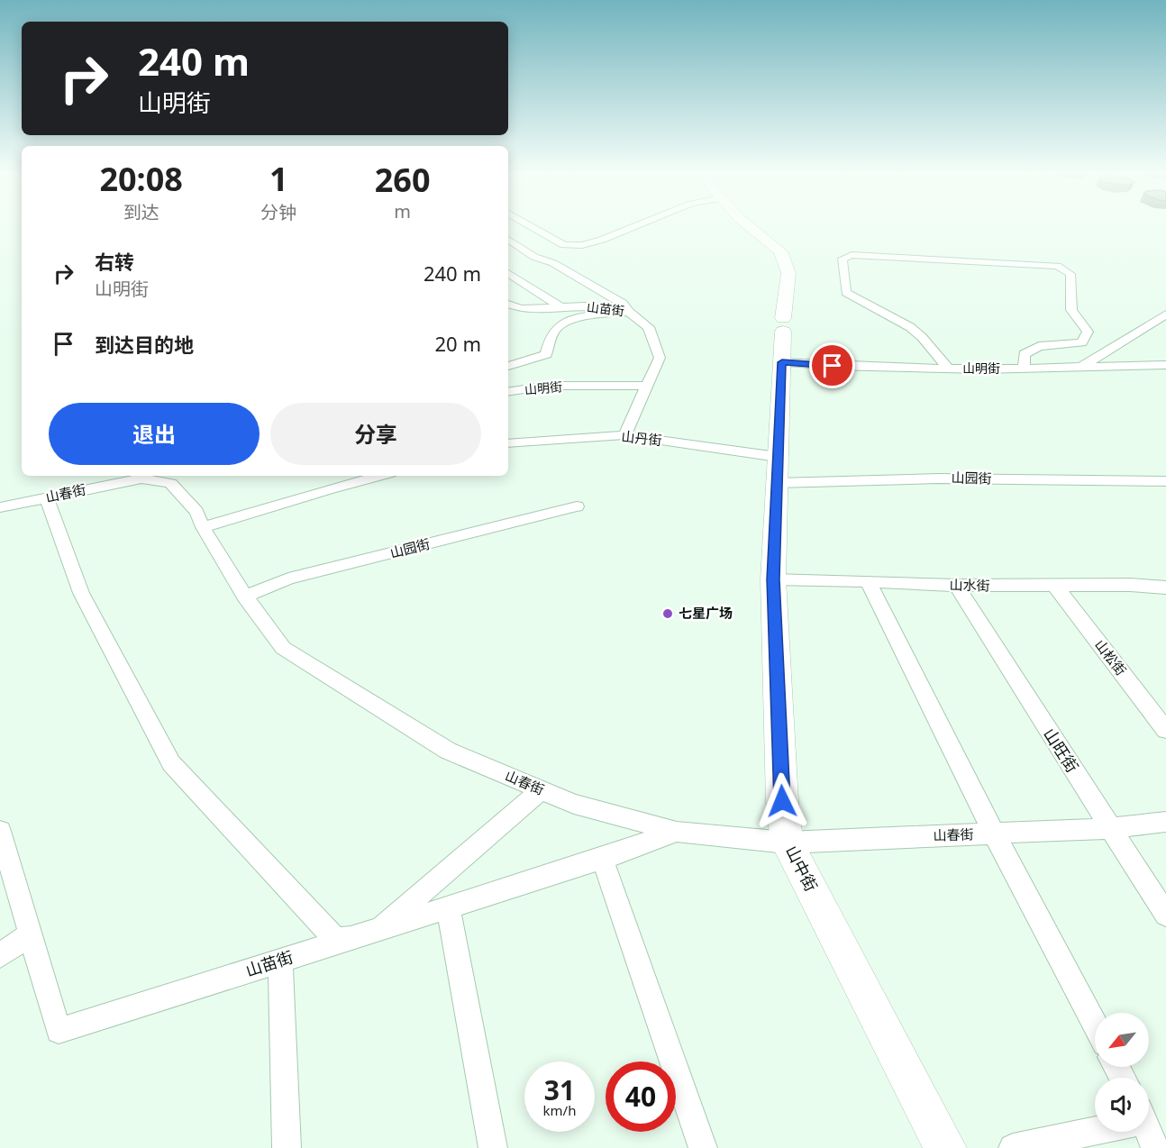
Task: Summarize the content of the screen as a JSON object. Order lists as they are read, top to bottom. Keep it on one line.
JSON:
{"streets":{"street":["山苗街","山明街","山丹街","山园街","山春街","山水街","山松街","山旺街","山中街"]},"crossings":[["山苗街","山明街"],["山苗街","山丹街"],["山苗街","山春街"],["山明街","山中街"],["山丹街","山园街"],["山丹街","山中街"],["山园街","山春街"],["山园街","山中街"],["山春街","山旺街"],["山春街","山中街"],["山水街","山松街"],["山水街","山旺街"],["山水街","山中街"]],"places":["七星广场"],"north":"bottom left","page":{"turn":["240 m","山明街"],"eta":["20:08","到达","1","分钟","260","m"],"list":[{"name":"右转","note":"山明街","value":"240 m"},{"name":"到达目的地","value":"20 m"}],"buttons":["退出","分享"],"speed":"31 km/h","limit":"40"}}
